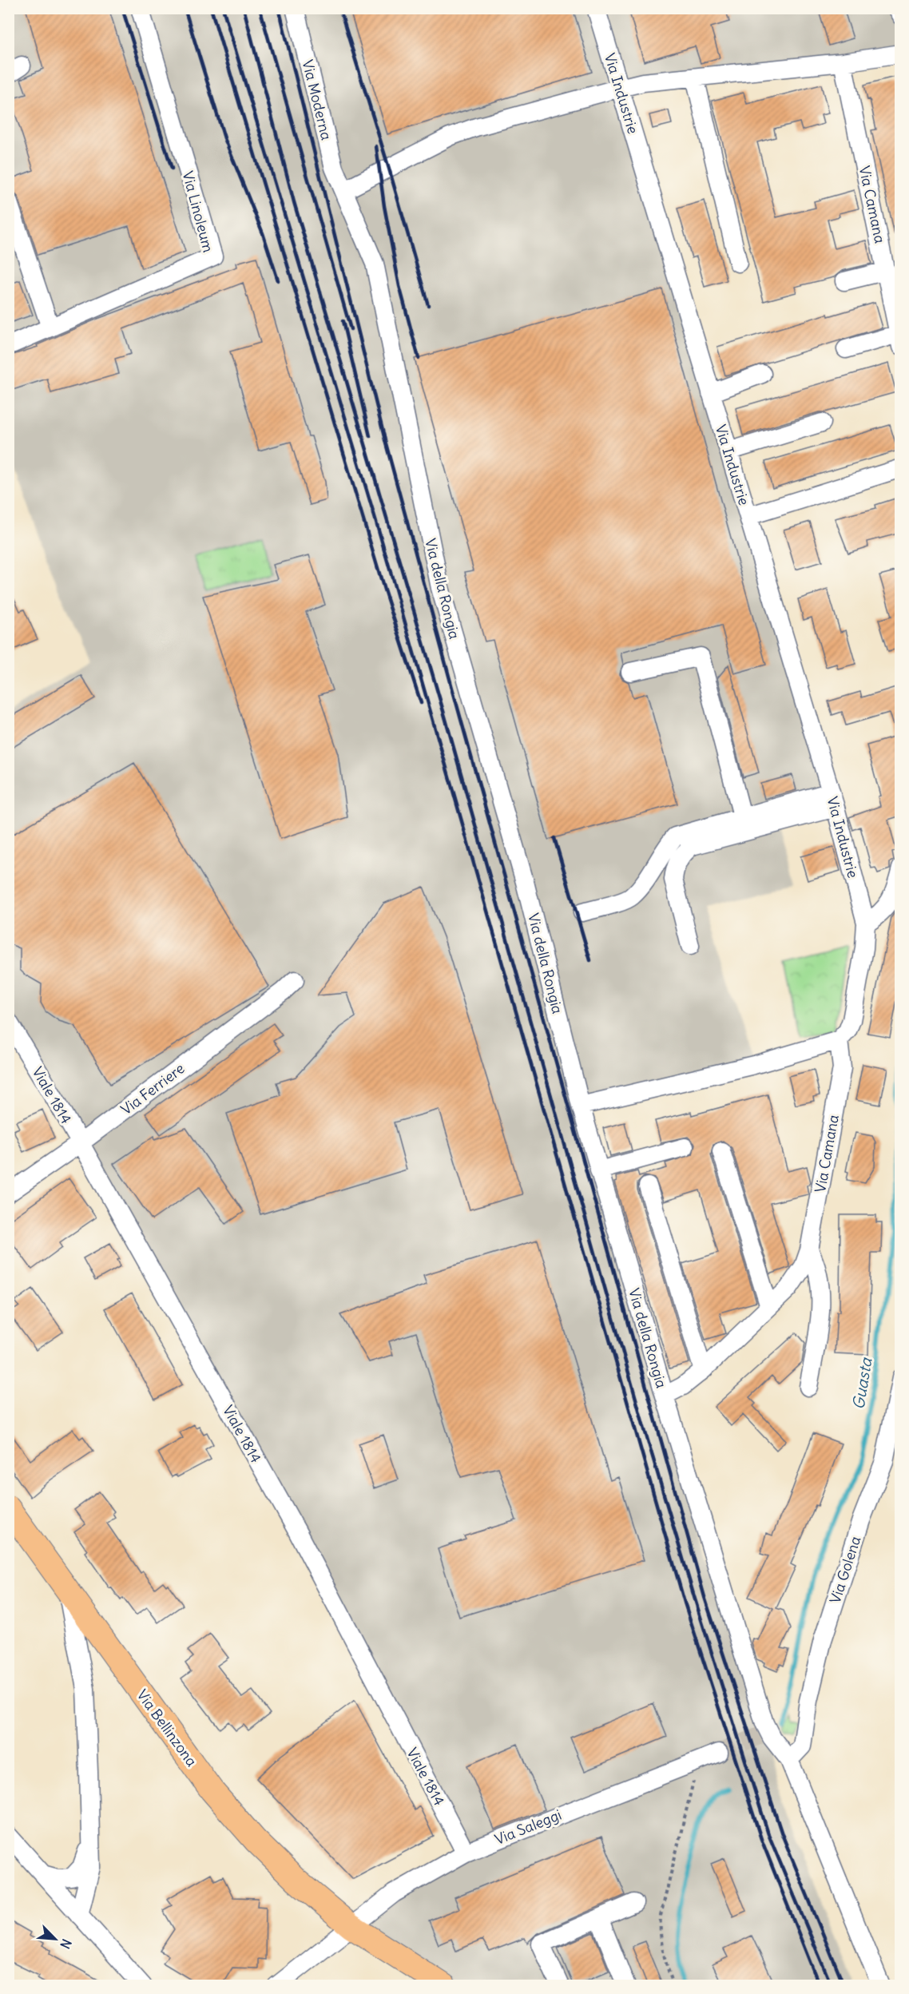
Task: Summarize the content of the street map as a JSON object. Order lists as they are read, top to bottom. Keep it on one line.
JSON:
{"streets":{"main road":["Via Bellinzona"],"street":["Via Industrie","Via Moderna","Via Camana","Via Linoleum","Via della Rongia","Via Ferriere","Viale 1814","Via Golena","Via Saleggi"]},"crossings":[["Via Moderna","Via della Rongia"],["Via Camana","Via della Rongia"],["Via della Rongia","Via Golena"],["Via Ferriere","Viale 1814"],["Viale 1814","Via Saleggi"],["Via Bellinzona","Via Saleggi"]],"water":["Guasta"],"north":"bottom right"}
